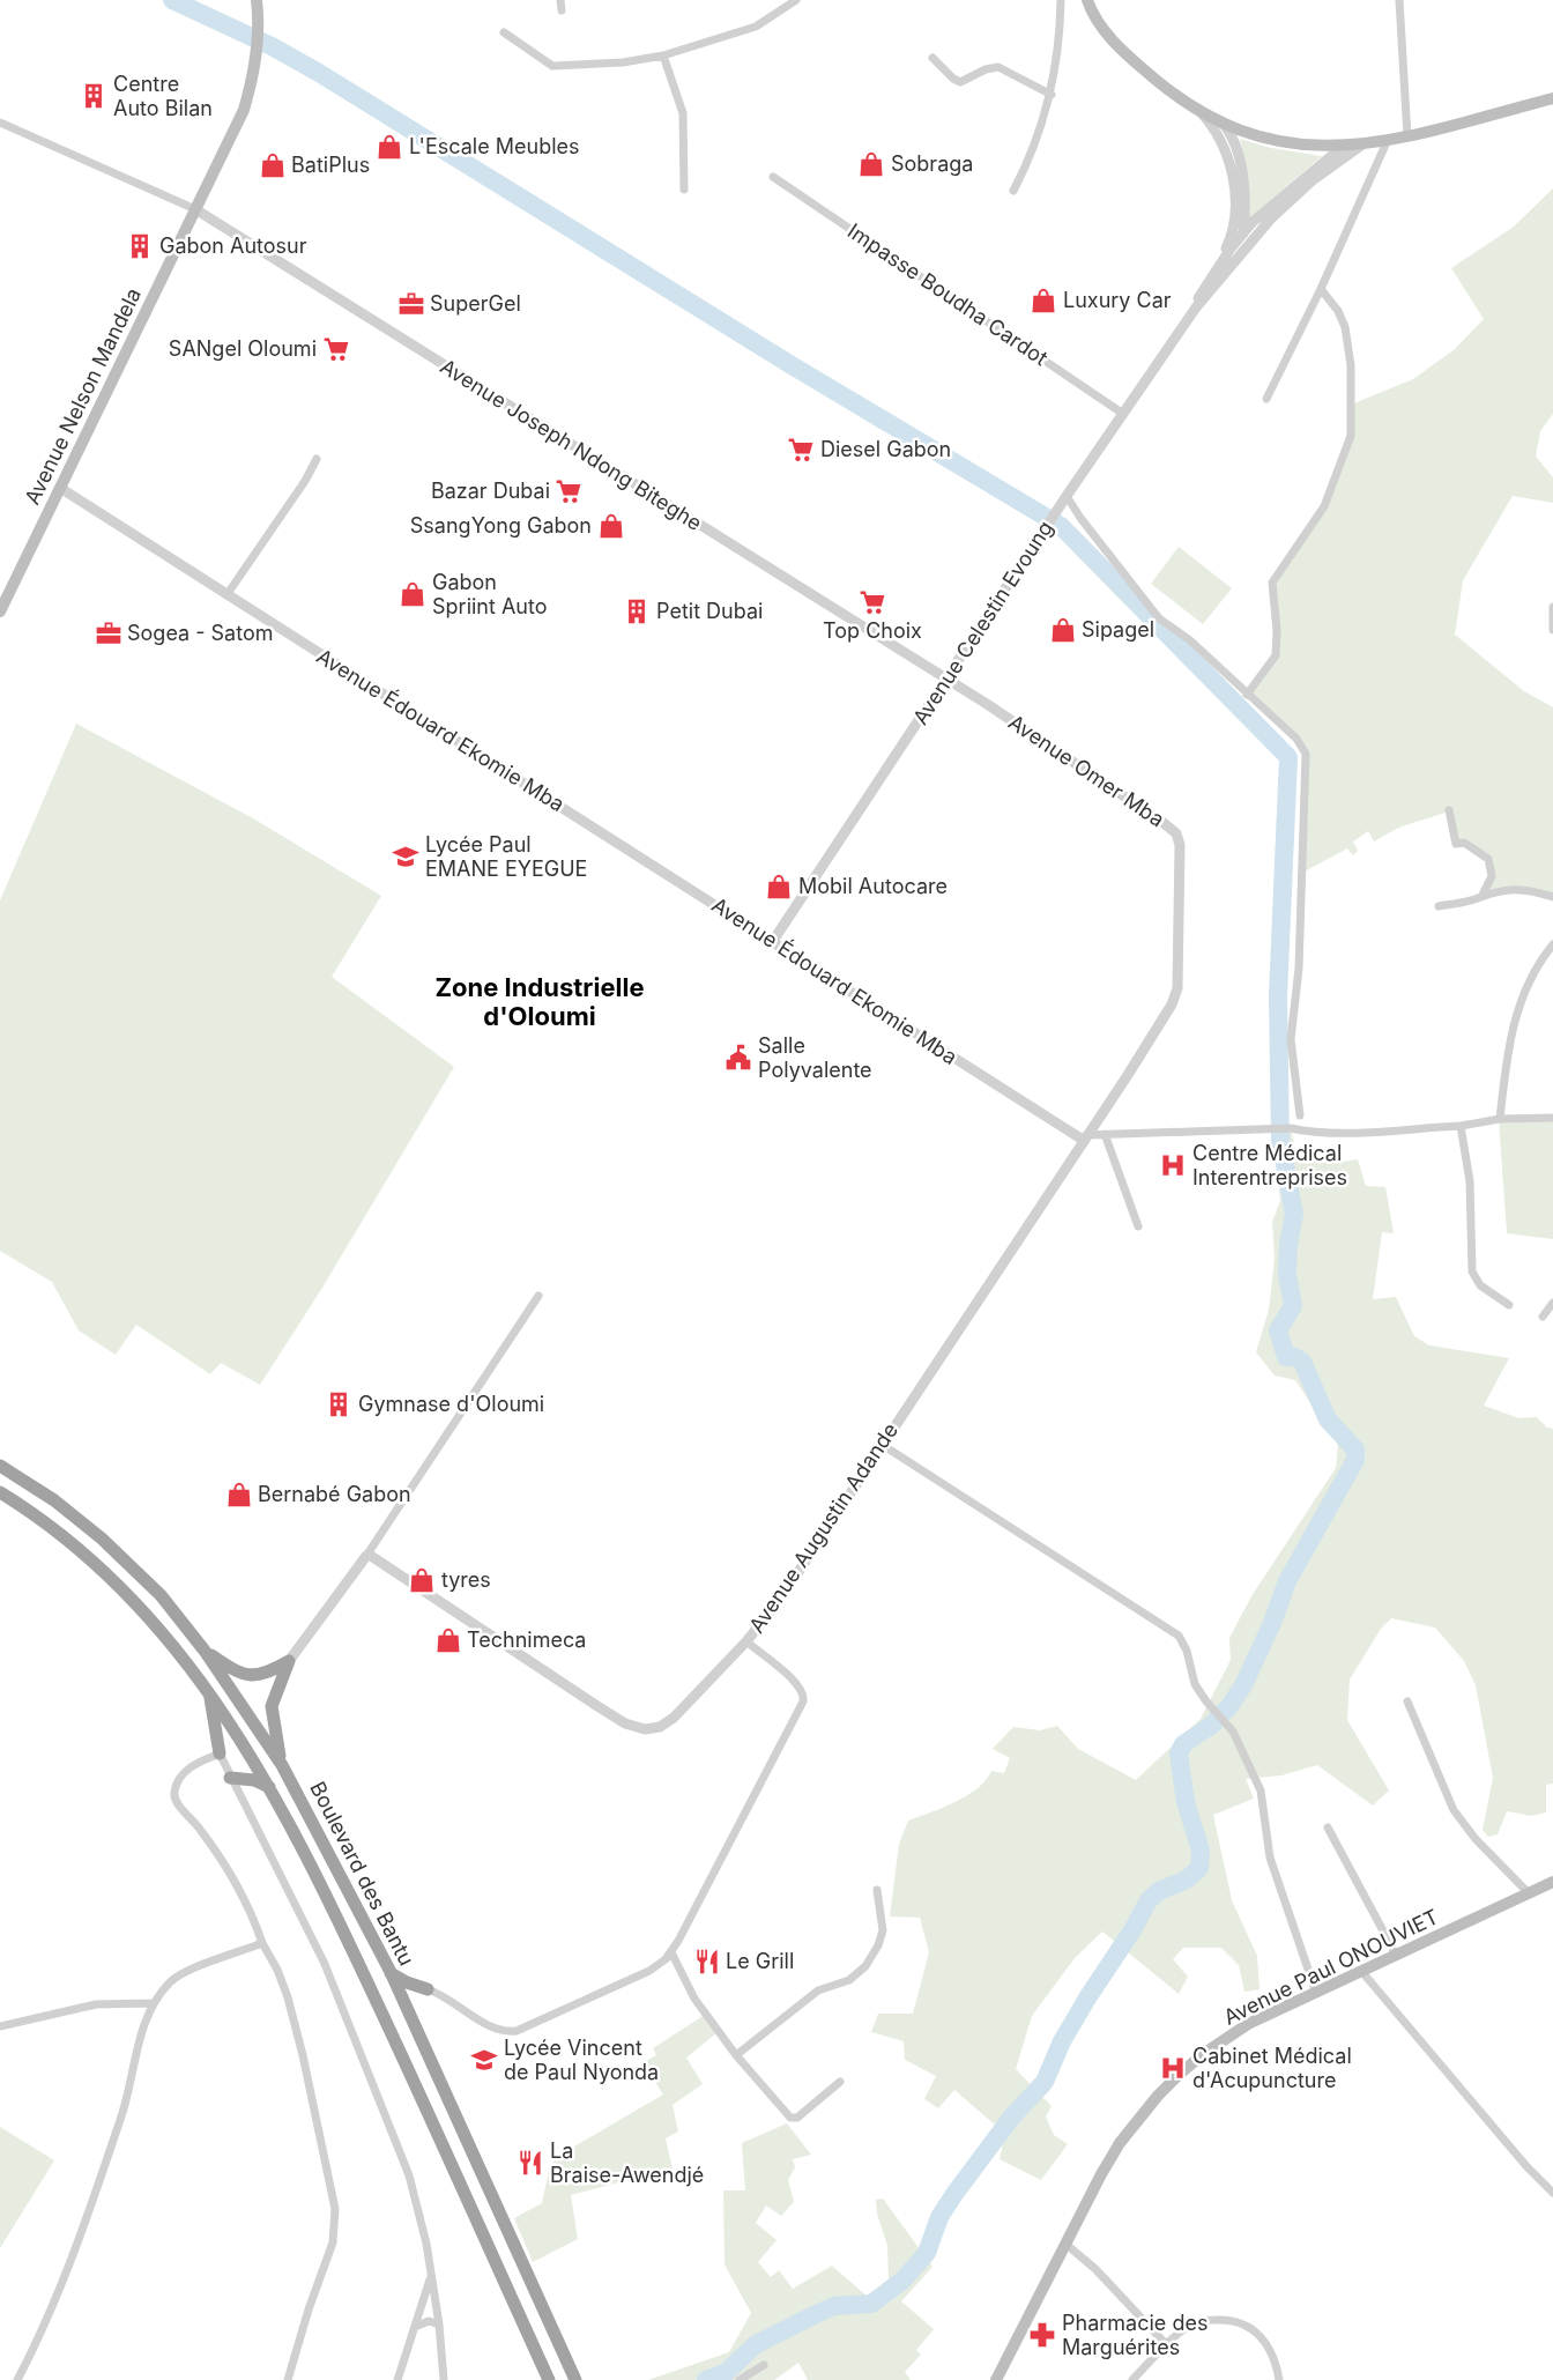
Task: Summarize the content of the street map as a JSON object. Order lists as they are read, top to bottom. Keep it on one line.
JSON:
{"streets":{"highway":["Boulevard des Bantu"],"main road":["Avenue Nelson Mandela","Avenue Paul ONOUVIET"],"street":["Impasse Boudha Cardot","Avenue Joseph Ndong Biteghe","Avenue Celestin Evoung","Avenue Édouard Ekomie Mba","Avenue Omer Mba","Avenue Augustin Adande"]},"crossings":[["Impasse Boudha Cardot","Avenue Celestin Evoung"],["Avenue Nelson Mandela","Avenue Joseph Ndong Biteghe"],["Avenue Nelson Mandela","Avenue Édouard Ekomie Mba"],["Avenue Joseph Ndong Biteghe","Avenue Celestin Evoung"],["Avenue Joseph Ndong Biteghe","Avenue Omer Mba"],["Avenue Celestin Evoung","Avenue Édouard Ekomie Mba"],["Avenue Celestin Evoung","Avenue Omer Mba"],["Avenue Édouard Ekomie Mba","Avenue Omer Mba"],["Avenue Édouard Ekomie Mba","Avenue Augustin Adande"],["Avenue Omer Mba","Avenue Augustin Adande"]],"districts":["Zone Industrielle d'Oloumi"],"places":{"building":["Centre Auto Bilan","Gabon Autosur","Petit Dubai","Gymnase d'Oloumi"],"shop":["L'Escale Meubles","Sobraga","BatiPlus","Luxury Car","SsangYong Gabon","Gabon Spriint Auto","Sipagel","Mobil Autocare","Bernabé Gabon","tyres","Technimeca"],"office":["SuperGel","Sogea - Satom"],"supermarket":["SANgel Oloumi","Diesel Gabon","Bazar Dubai","Top Choix"],"school or university":["Lycée Paul EMANE EYEGUE","Lycée Vincent de Paul Nyonda"],"public building":["Salle Polyvalente"],"hospital":["Centre Médical Interentreprises","Cabinet Médical d'Acupuncture"],"restaurant":["Le Grill","La Braise-Awendjé"],"pharmacy":["Pharmacie des Marguérites"]}}
